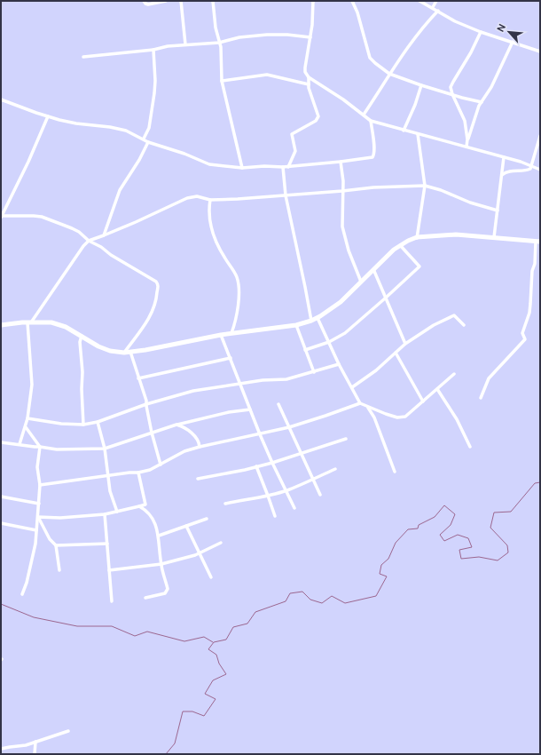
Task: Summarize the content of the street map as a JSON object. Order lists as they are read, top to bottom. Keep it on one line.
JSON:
{"north":"top left"}
